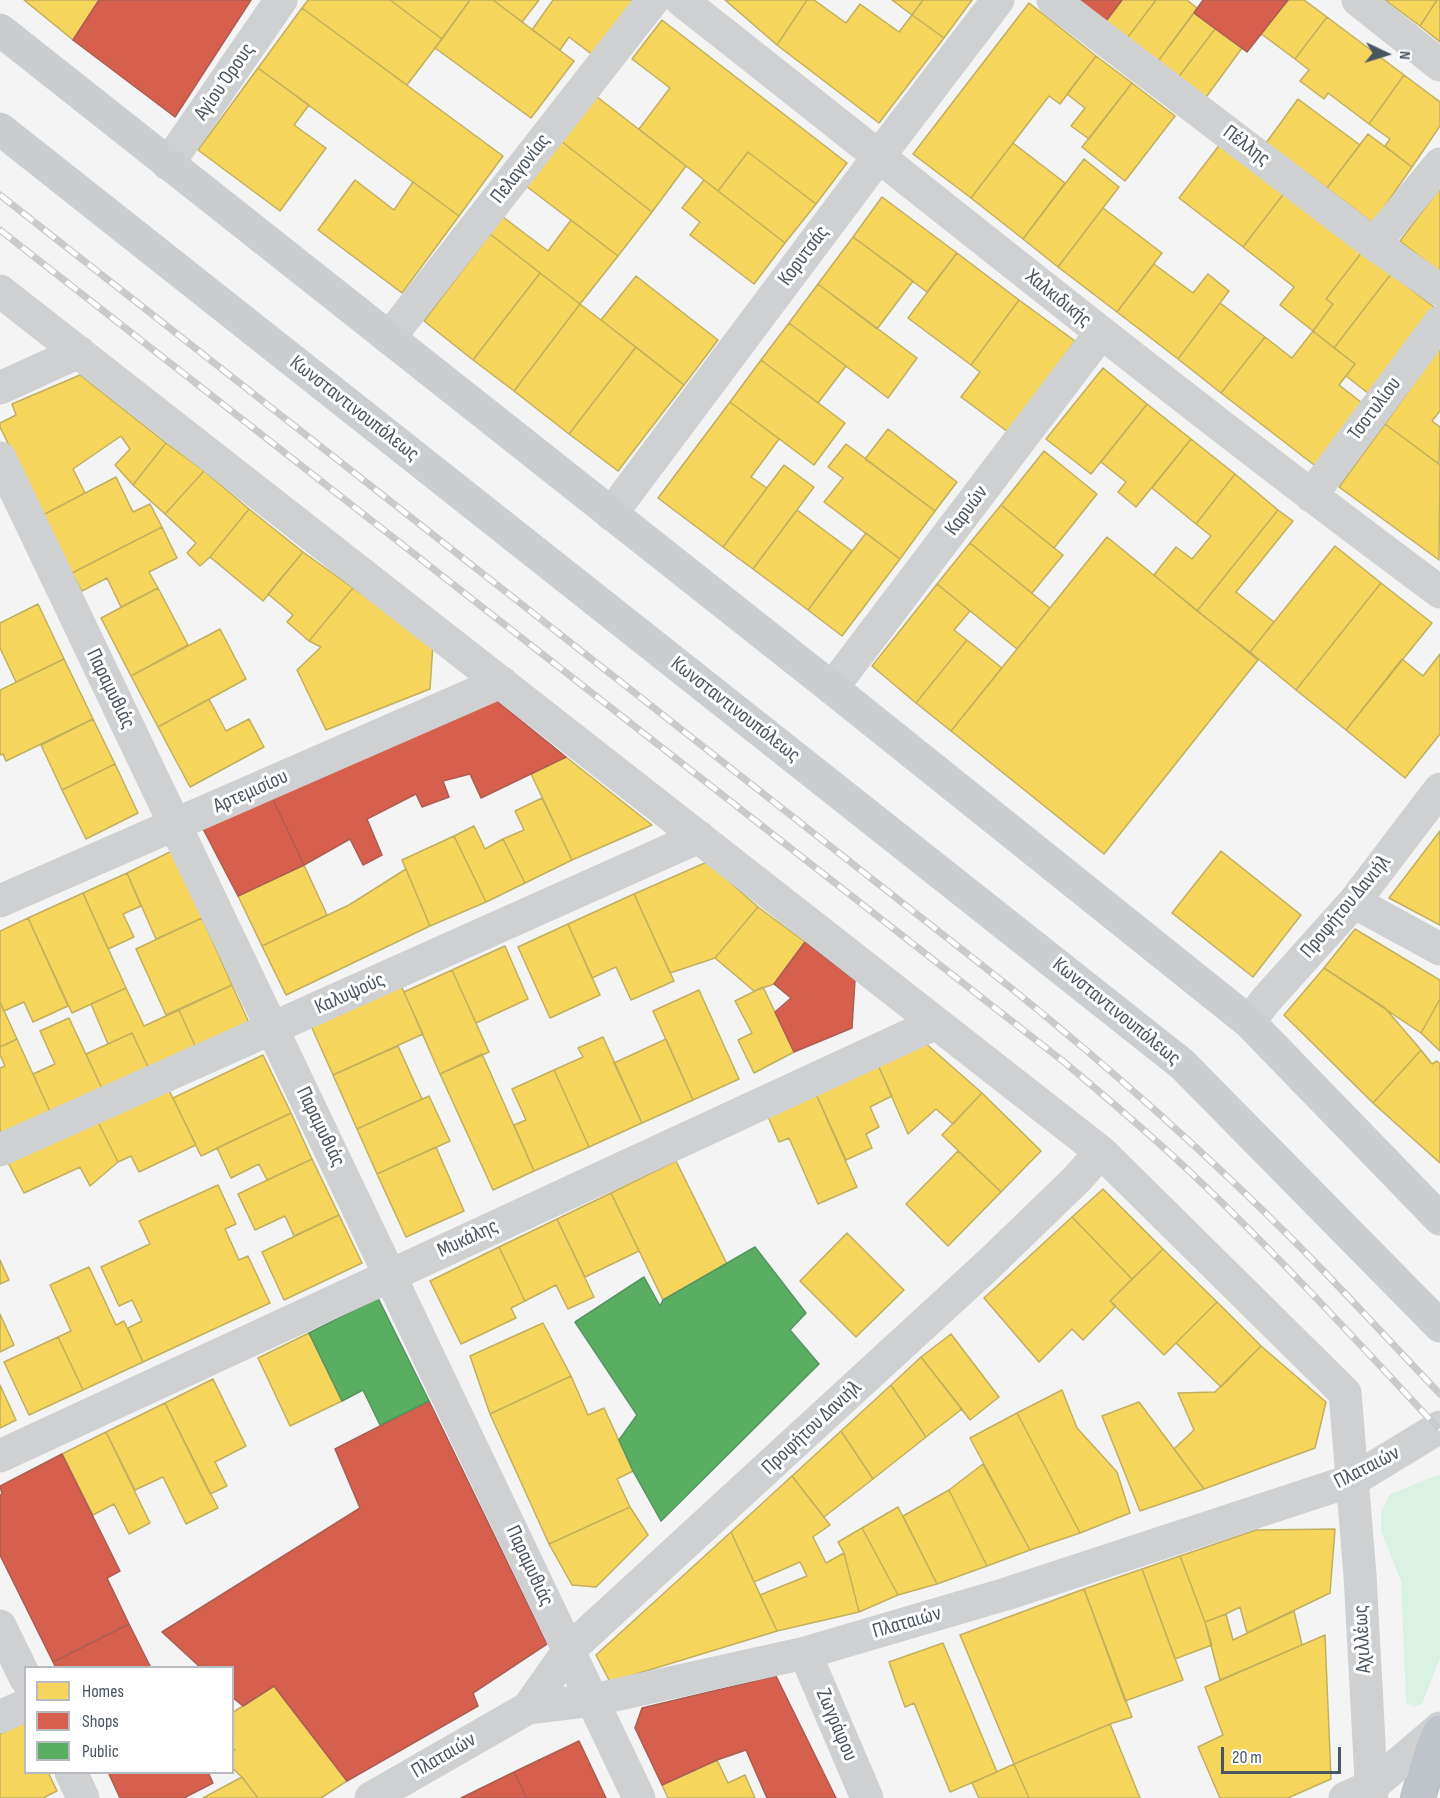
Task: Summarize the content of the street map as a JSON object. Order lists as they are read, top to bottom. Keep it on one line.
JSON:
{"streets":{"main road":["Κωνσταντινουπόλεως"],"street":["Αγίου Όρους","Πέλλης","Πελαγονίας","Κορυτσάς","Χαλκιδικής","Τσοτυλίου","Καρυών","Παραμυθιάς","Αρτεμισίου","Προφήτου Δανιήλ","Καλυψούς","Μυκάλης","Πλαταιών","Αχιλλέως","Ζωγράφου"]},"crossings":[["Κορυτσάς","Χαλκιδικής"],["Χαλκιδικής","Τσοτυλίου"],["Χαλκιδικής","Καρυών"],["Παραμυθιάς","Αρτεμισίου"],["Παραμυθιάς","Προφήτου Δανιήλ"],["Παραμυθιάς","Καλυψούς"],["Παραμυθιάς","Μυκάλης"],["Παραμυθιάς","Πλαταιών"],["Προφήτου Δανιήλ","Πλαταιών"],["Πλαταιών","Αχιλλέως"],["Πλαταιών","Ζωγράφου"]],"legend":["Homes","Shops","Public"],"scale_bar":"20 m","north":"right"}
